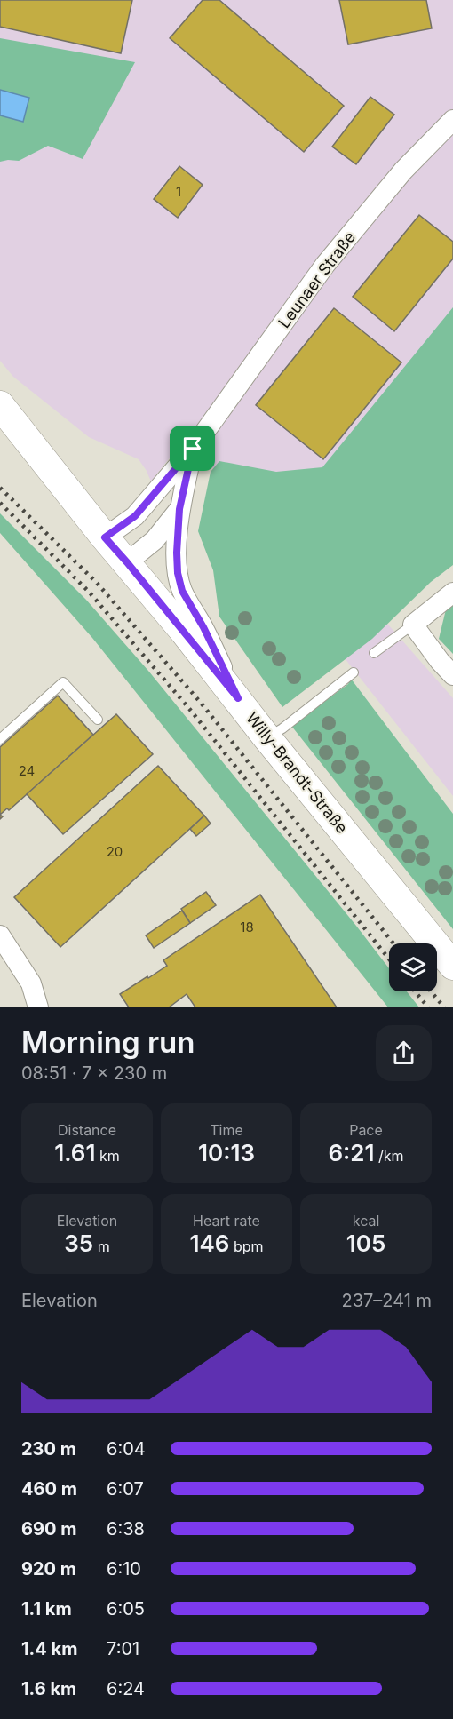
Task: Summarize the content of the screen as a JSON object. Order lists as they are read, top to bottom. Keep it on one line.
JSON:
{"streets":{"main road":["Willy-Brandt-Straße"],"street":["Leunaer Straße"]},"crossings":[["Leunaer Straße","Willy-Brandt-Straße"]],"house_numbers":["1","24","20","18"],"page":{"heading":["Morning run","08:51 · 7 × 230 m"],"stats":[["Distance","1.61 km"],["Time","10:13"],["Pace","6:21 /km"],["Elevation","35 m"],["Heart rate","146 bpm"],["kcal","105"]],"chart":["Elevation","237–241 m"],"list":[{"name":"230 m","note":"6:04"},{"name":"460 m","note":"6:07"},{"name":"690 m","note":"6:38"},{"name":"920 m","note":"6:10"},{"name":"1.1 km","note":"6:05"},{"name":"1.4 km","note":"7:01"},{"name":"1.6 km","note":"6:24"}]}}
